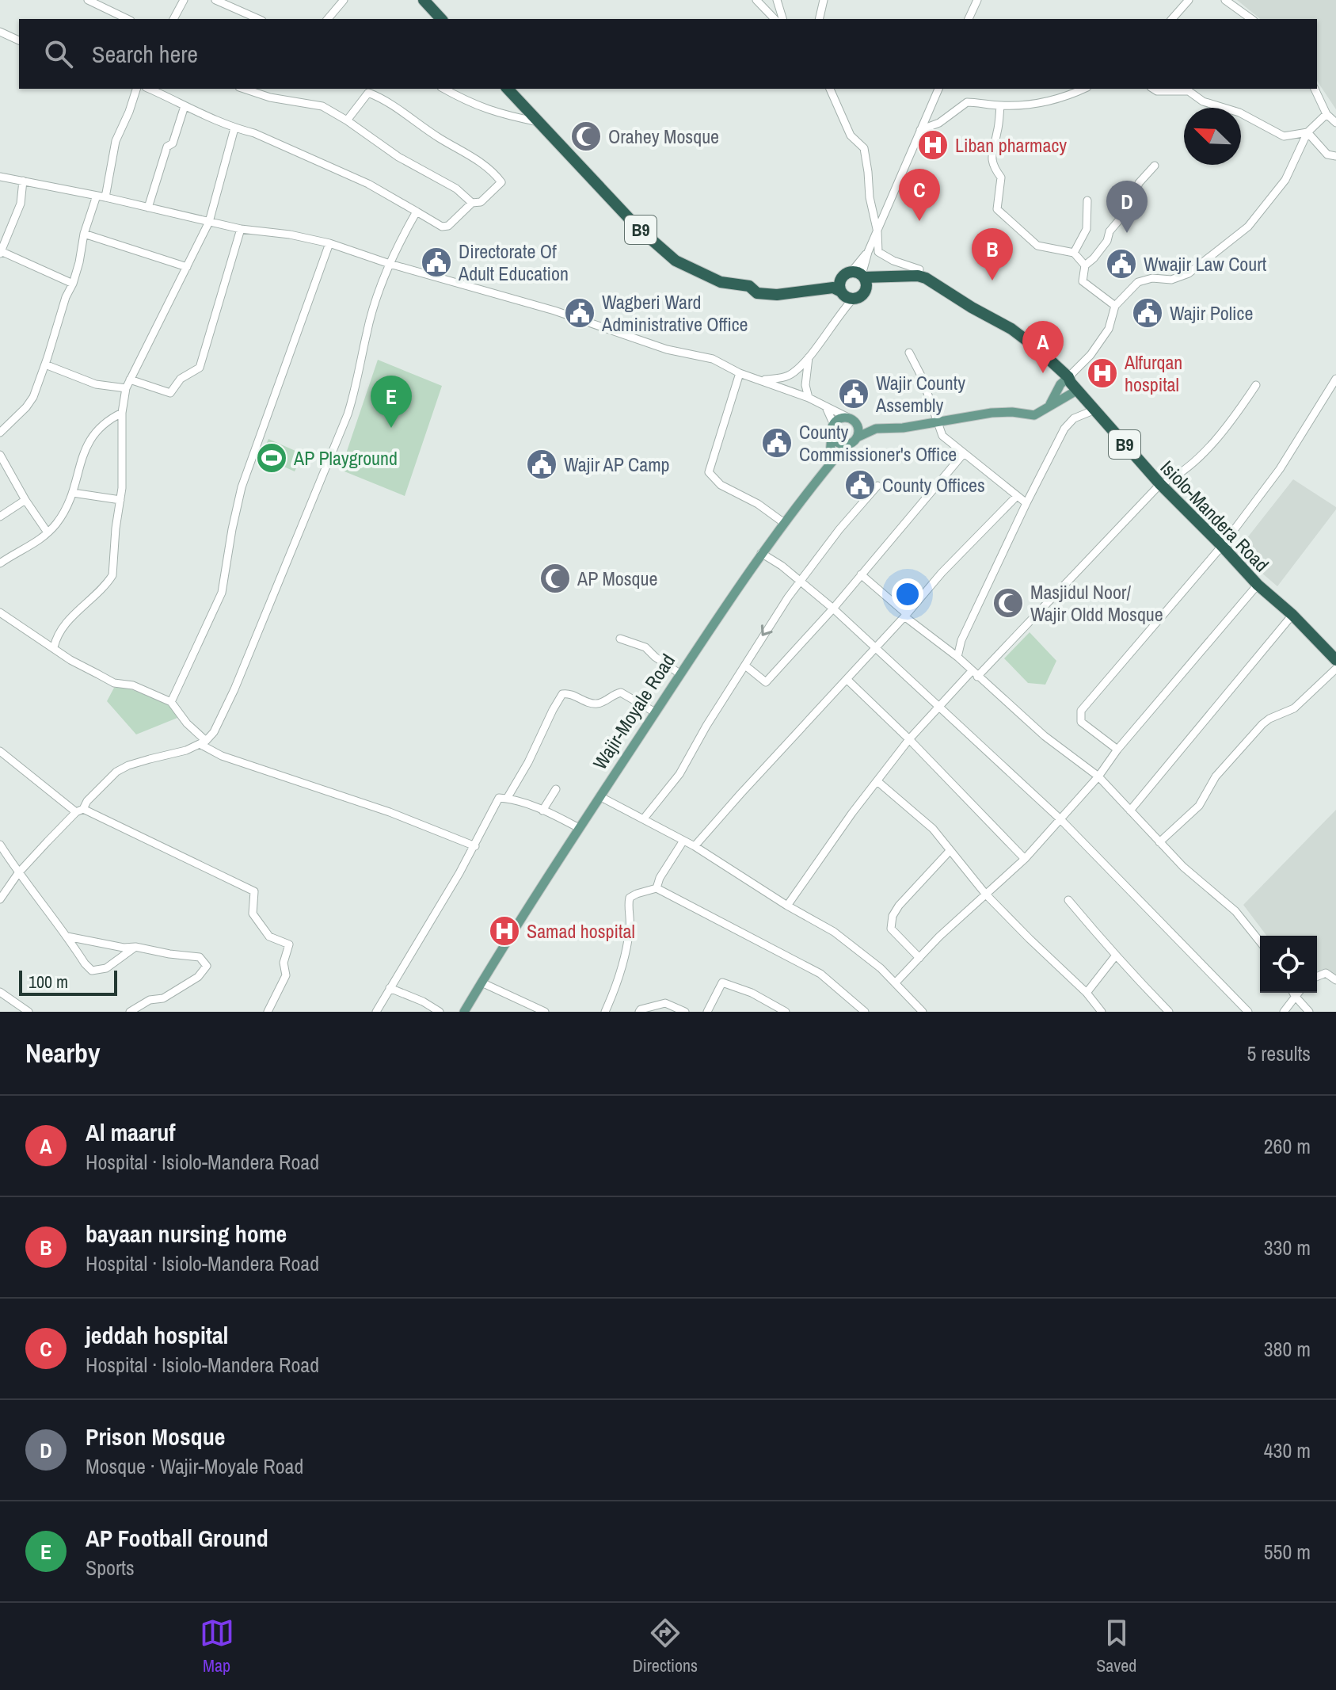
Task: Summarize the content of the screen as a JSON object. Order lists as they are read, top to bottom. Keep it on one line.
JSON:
{"streets":{"highway":["B9","Isiolo-Mandera Road"],"main road":["Wajir-Moyale Road"]},"places":{"mosque":["Orahey Mosque","AP Mosque","Masjidul Noor/ Wajir Oldd Mosque"],"hospital":["Liban pharmacy","Alfurqan hospital","Samad hospital"],"public building":["Directorate Of Adult Education","Wwajir Law Court","Wagberi Ward Administrative Office","Wajir Police","Wajir County Assembly","County Commissioner's Office","Wajir AP Camp","County Offices"],"sports":["AP Playground"]},"scale_bar":"100 m","north":"top left","page":{"search":"Search here","pins":["C","D","B","A","E"],"scale":"100 m","heading":["Nearby","5 results"],"list":[{"mark":"A","name":"Al maaruf","note":"Hospital · Isiolo-Mandera Road","value":"260 m"},{"mark":"B","name":"bayaan nursing home","note":"Hospital · Isiolo-Mandera Road","value":"330 m"},{"mark":"C","name":"jeddah hospital","note":"Hospital · Isiolo-Mandera Road","value":"380 m"},{"mark":"D","name":"Prison Mosque","note":"Mosque · Wajir-Moyale Road","value":"430 m"},{"mark":"E","name":"AP Football Ground","note":"Sports","value":"550 m"}],"nav":["Map","Directions","Saved"]}}
